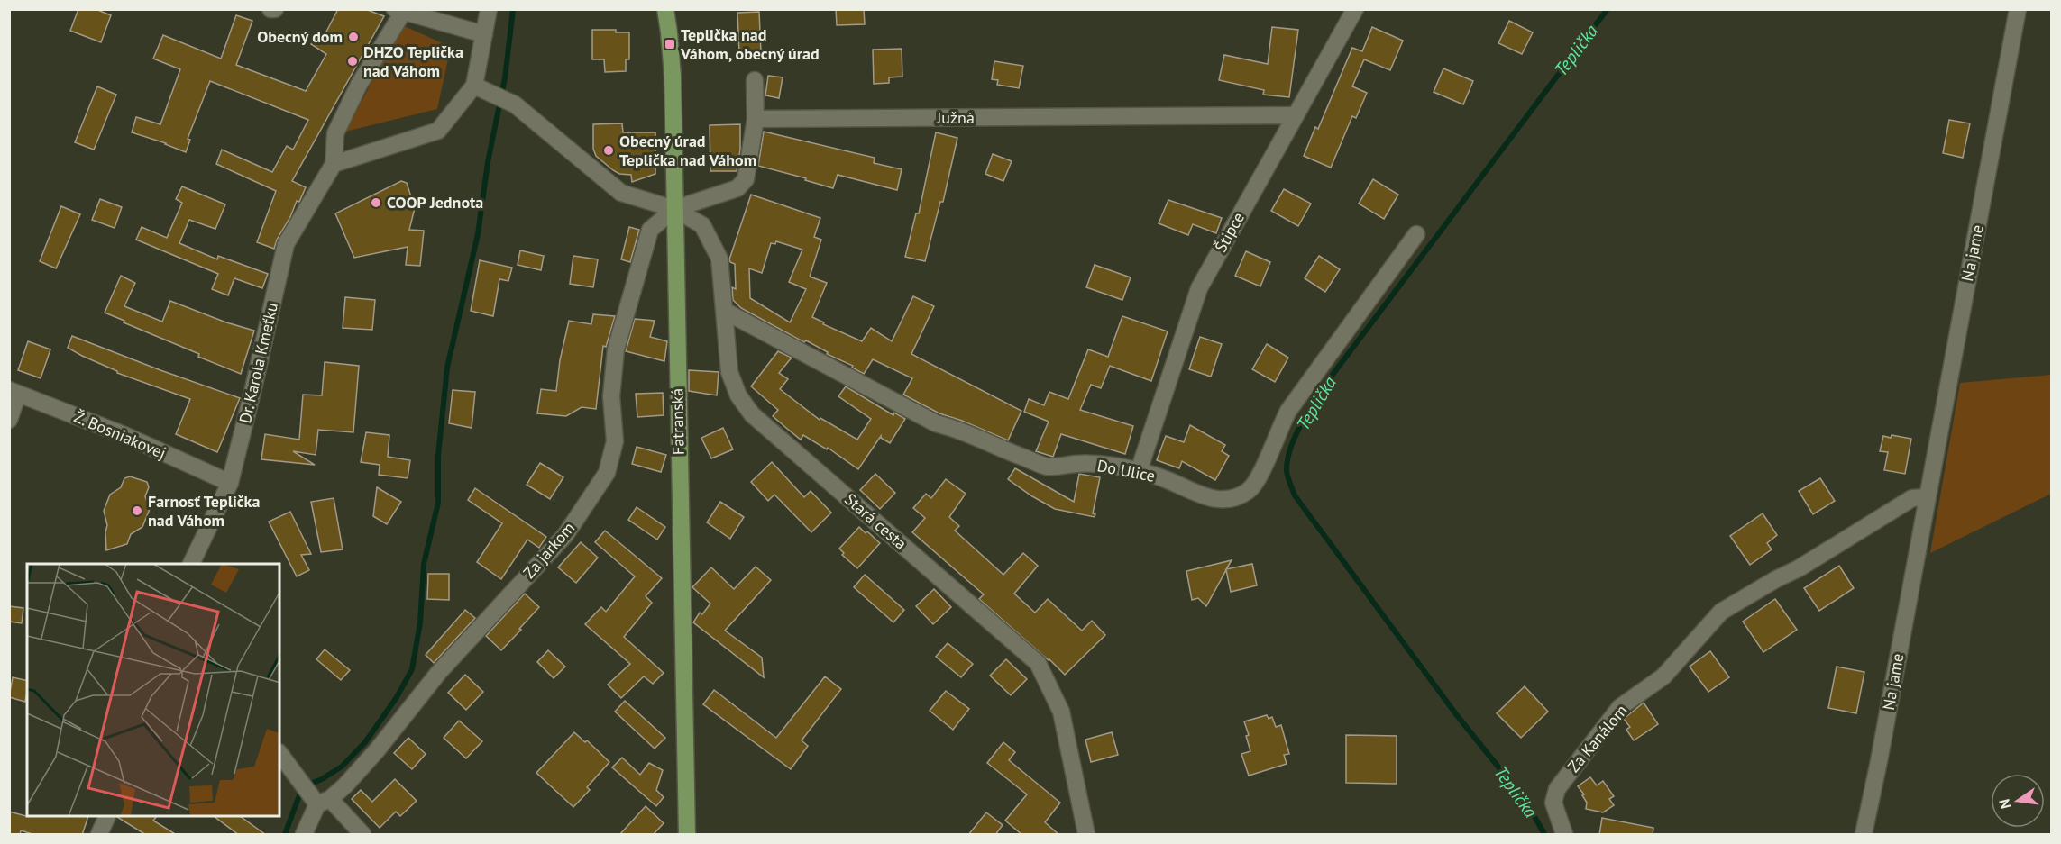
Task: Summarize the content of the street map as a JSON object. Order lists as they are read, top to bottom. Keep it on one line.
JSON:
{"streets":{"main road":["Fatranská"],"street":["Južná","Štipce","Na jame","Dr. Karola Kmeťku","Ž. Bosniakovej","Do Ulice","Stará cesta","Za jarkom","Za Kanálom"]},"crossings":[["Južná","Štipce"],["Štipce","Do Ulice"],["Na jame","Za Kanálom"],["Dr. Karola Kmeťku","Ž. Bosniakovej"],["Fatranská","Stará cesta"],["Fatranská","Za jarkom"],["Do Ulice","Stará cesta"],["Stará cesta","Za jarkom"]],"water":["Teplička"],"places":{"other":["Obecný dom","DHZO Teplička nad Váhom","Obecný úrad Teplička nad Váhom","COOP Jednota","Farnosť Teplička nad Váhom"],"transit":["Teplička nad Váhom, obecný úrad"]},"north":"left"}
